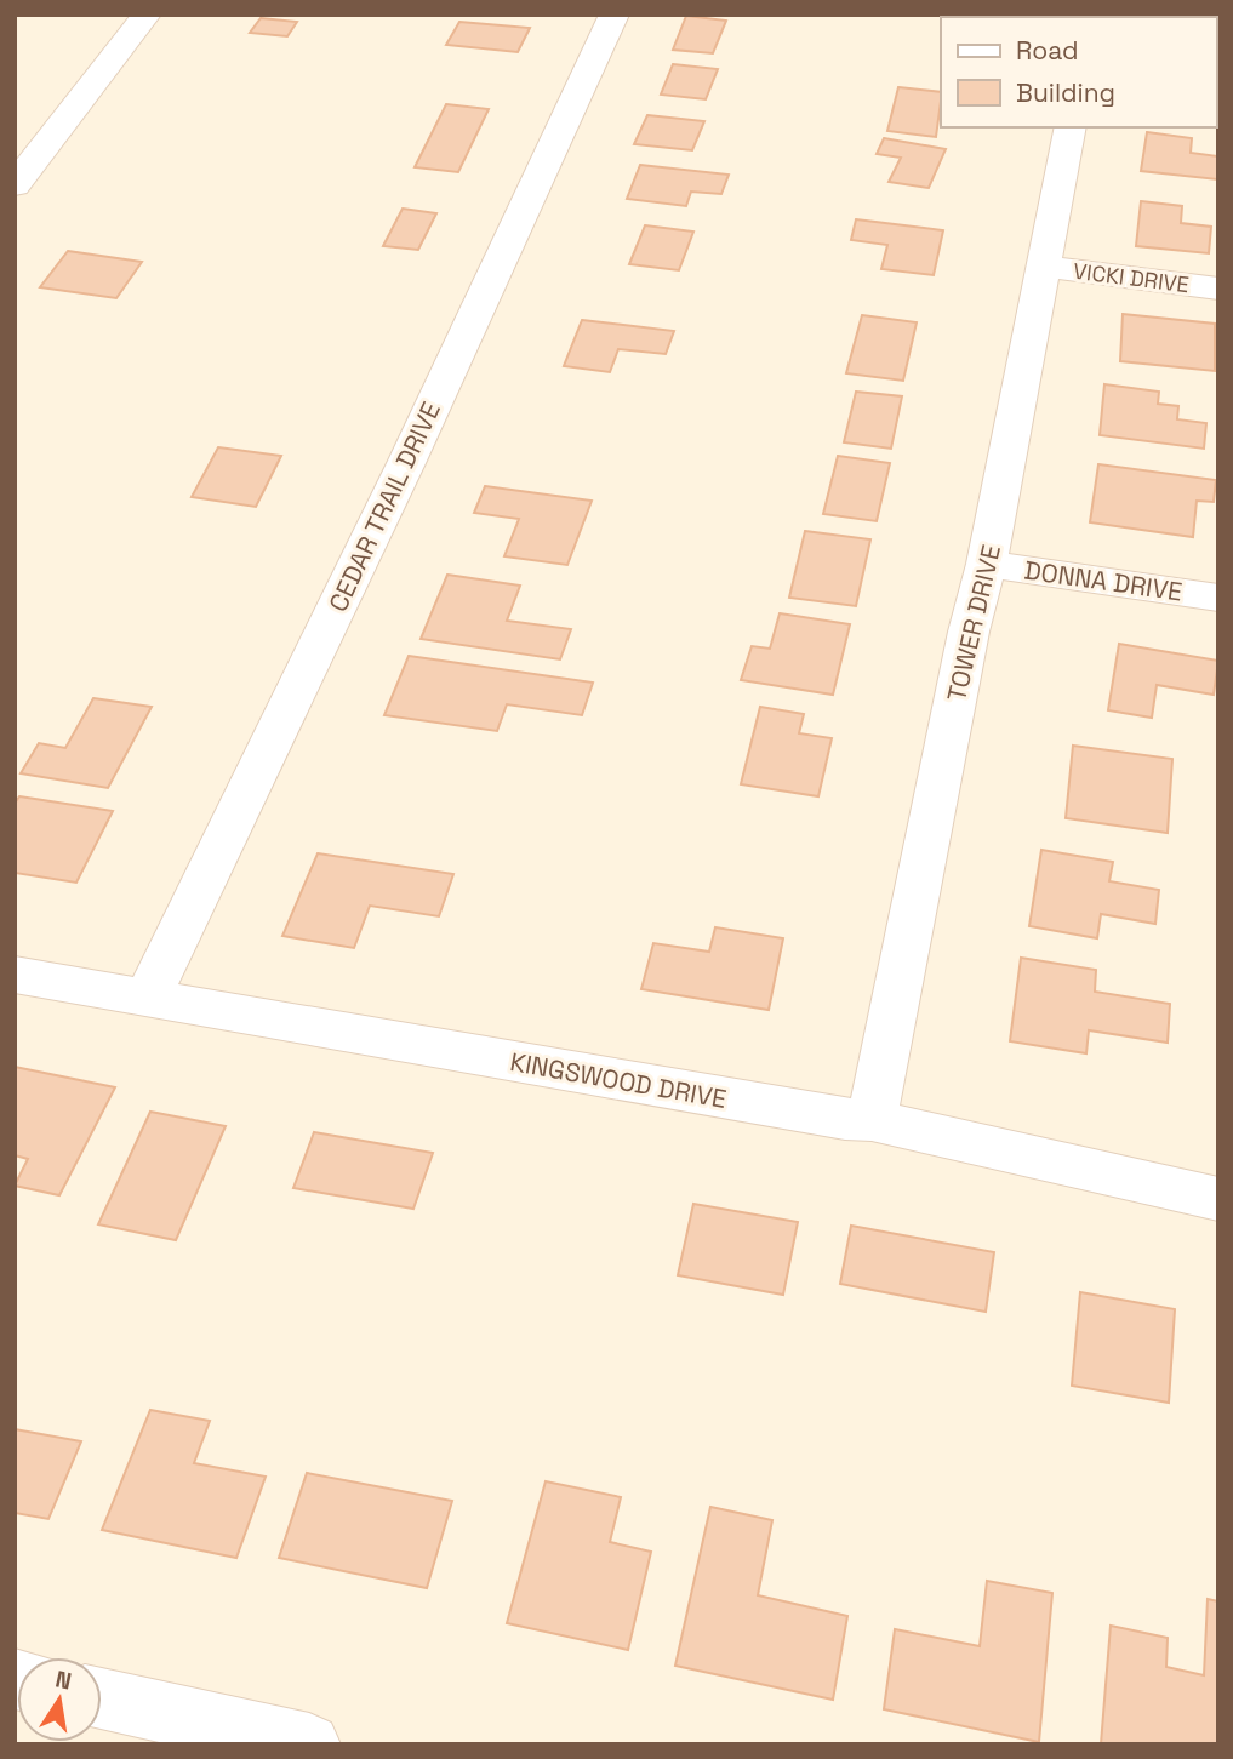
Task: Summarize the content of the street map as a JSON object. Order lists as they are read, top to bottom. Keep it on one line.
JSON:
{"streets":{"street":["VICKI DRIVE","CEDAR TRAIL DRIVE","DONNA DRIVE","TOWER DRIVE","KINGSWOOD DRIVE"]},"crossings":[["VICKI DRIVE","TOWER DRIVE"],["CEDAR TRAIL DRIVE","KINGSWOOD DRIVE"],["DONNA DRIVE","TOWER DRIVE"],["TOWER DRIVE","KINGSWOOD DRIVE"]],"legend":["Road","Building"],"north":"top"}
